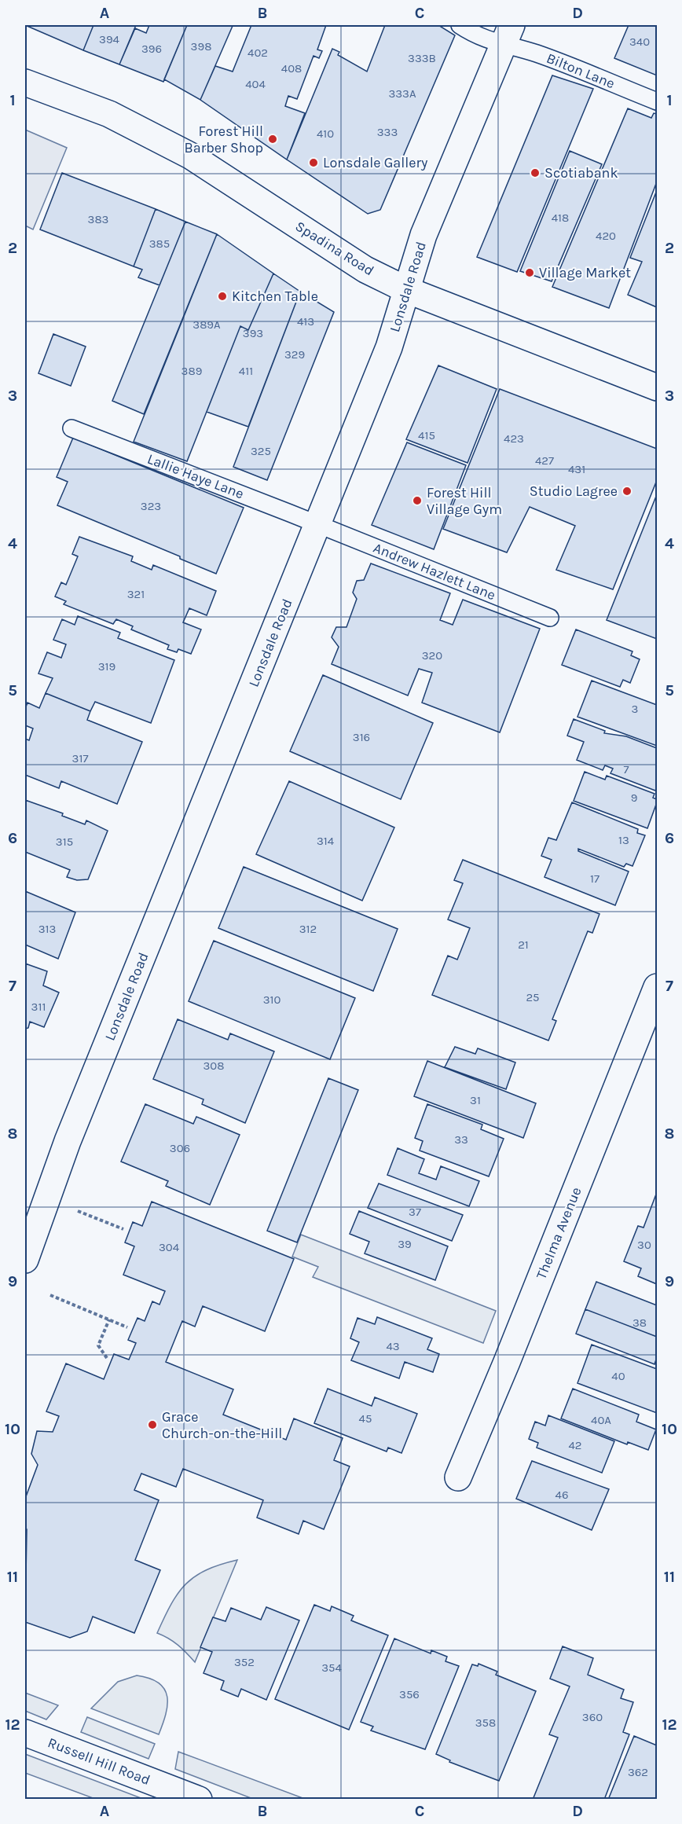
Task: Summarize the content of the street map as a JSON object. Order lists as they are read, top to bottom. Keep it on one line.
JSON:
{"streets":{"street":["Spadina Road","Lonsdale Road","Thelma Avenue","Russell Hill Road"],"lane":["Bilton Lane","Lallie Haye Lane","Andrew Hazlett Lane"]},"crossings":[["Bilton Lane","Lonsdale Road"],["Spadina Road","Lonsdale Road"],["Lonsdale Road","Lallie Haye Lane"],["Lonsdale Road","Andrew Hazlett Lane"],["Lallie Haye Lane","Andrew Hazlett Lane"]],"places":["Forest Hill Barber Shop","Lonsdale Gallery","Scotiabank","Village Market","Kitchen Table","Studio Lagree","Forest Hill Village Gym","Grace Church-on-the-Hill"],"house_numbers":["394","340","398","396","402","333B","408","404","333A","333","410","418","383","420","385","413","389A","393","329","389","411","415","423","325","427","431","323","321","320","319","3","316","317","7","9","13","314","315","17","313","312","21","25","310","311","308","31","33","306","37","39","30","304","38","43","40","45","40A","42","46","352","354","356","360","358","362"],"grid":{"columns":["A","B","C","D"],"rows":["1","2","3","4","5","6","7","8","9","10","11","12"]}}
